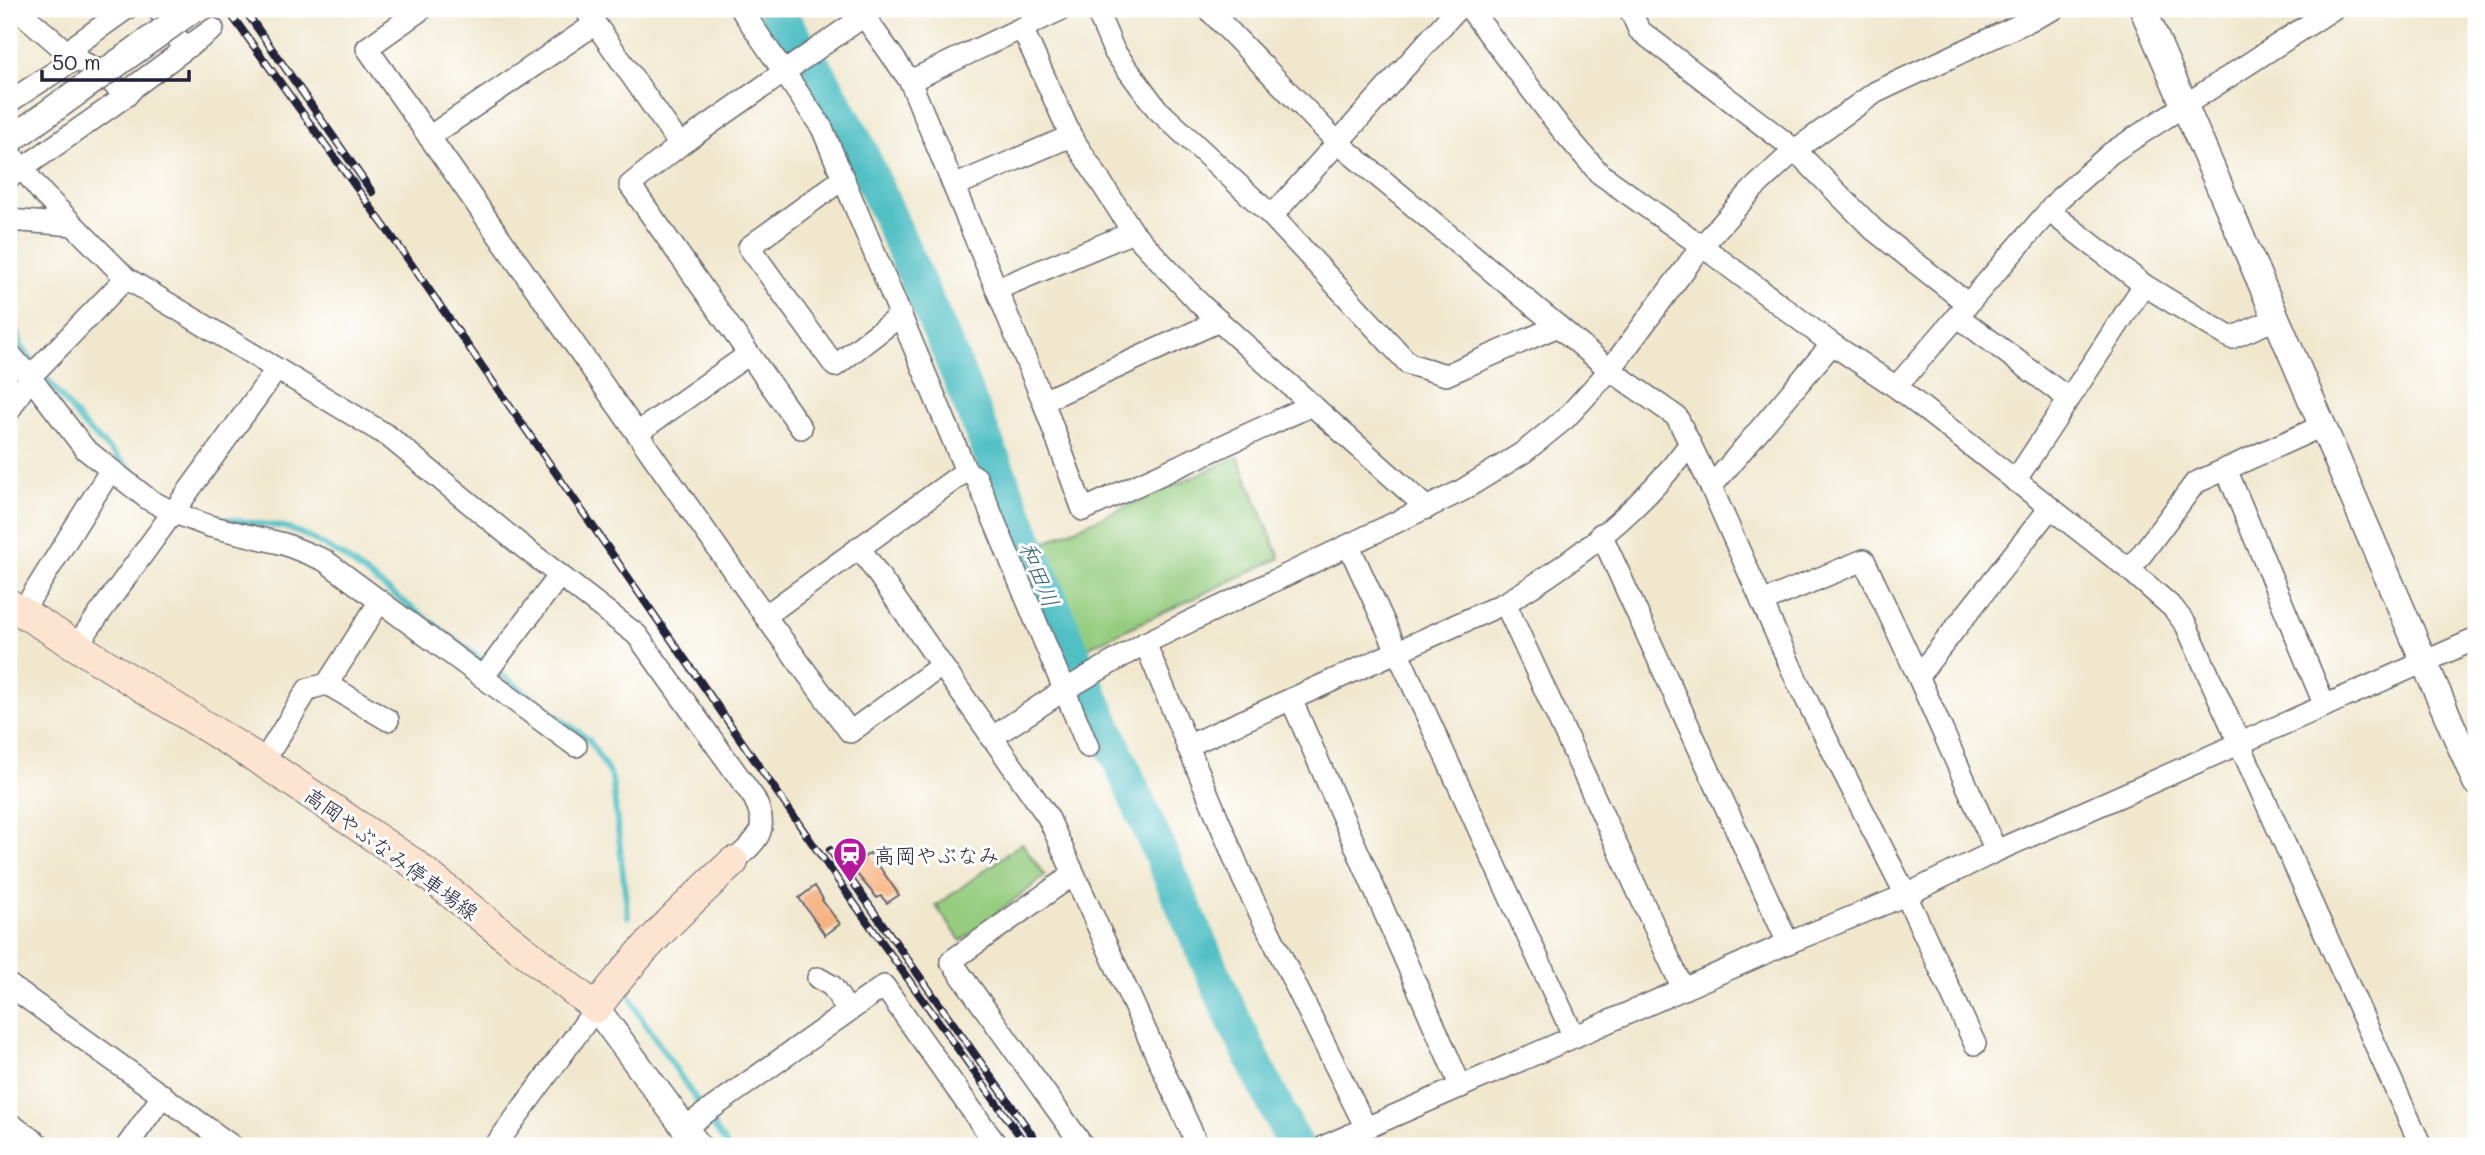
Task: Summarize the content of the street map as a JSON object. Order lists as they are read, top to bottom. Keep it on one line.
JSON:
{"streets":{"main road":["高岡やぶなみ停車場線"]},"water":["和田川"],"places":{"station":["高岡やぶなみ"]},"scale_bar":"50 m"}
